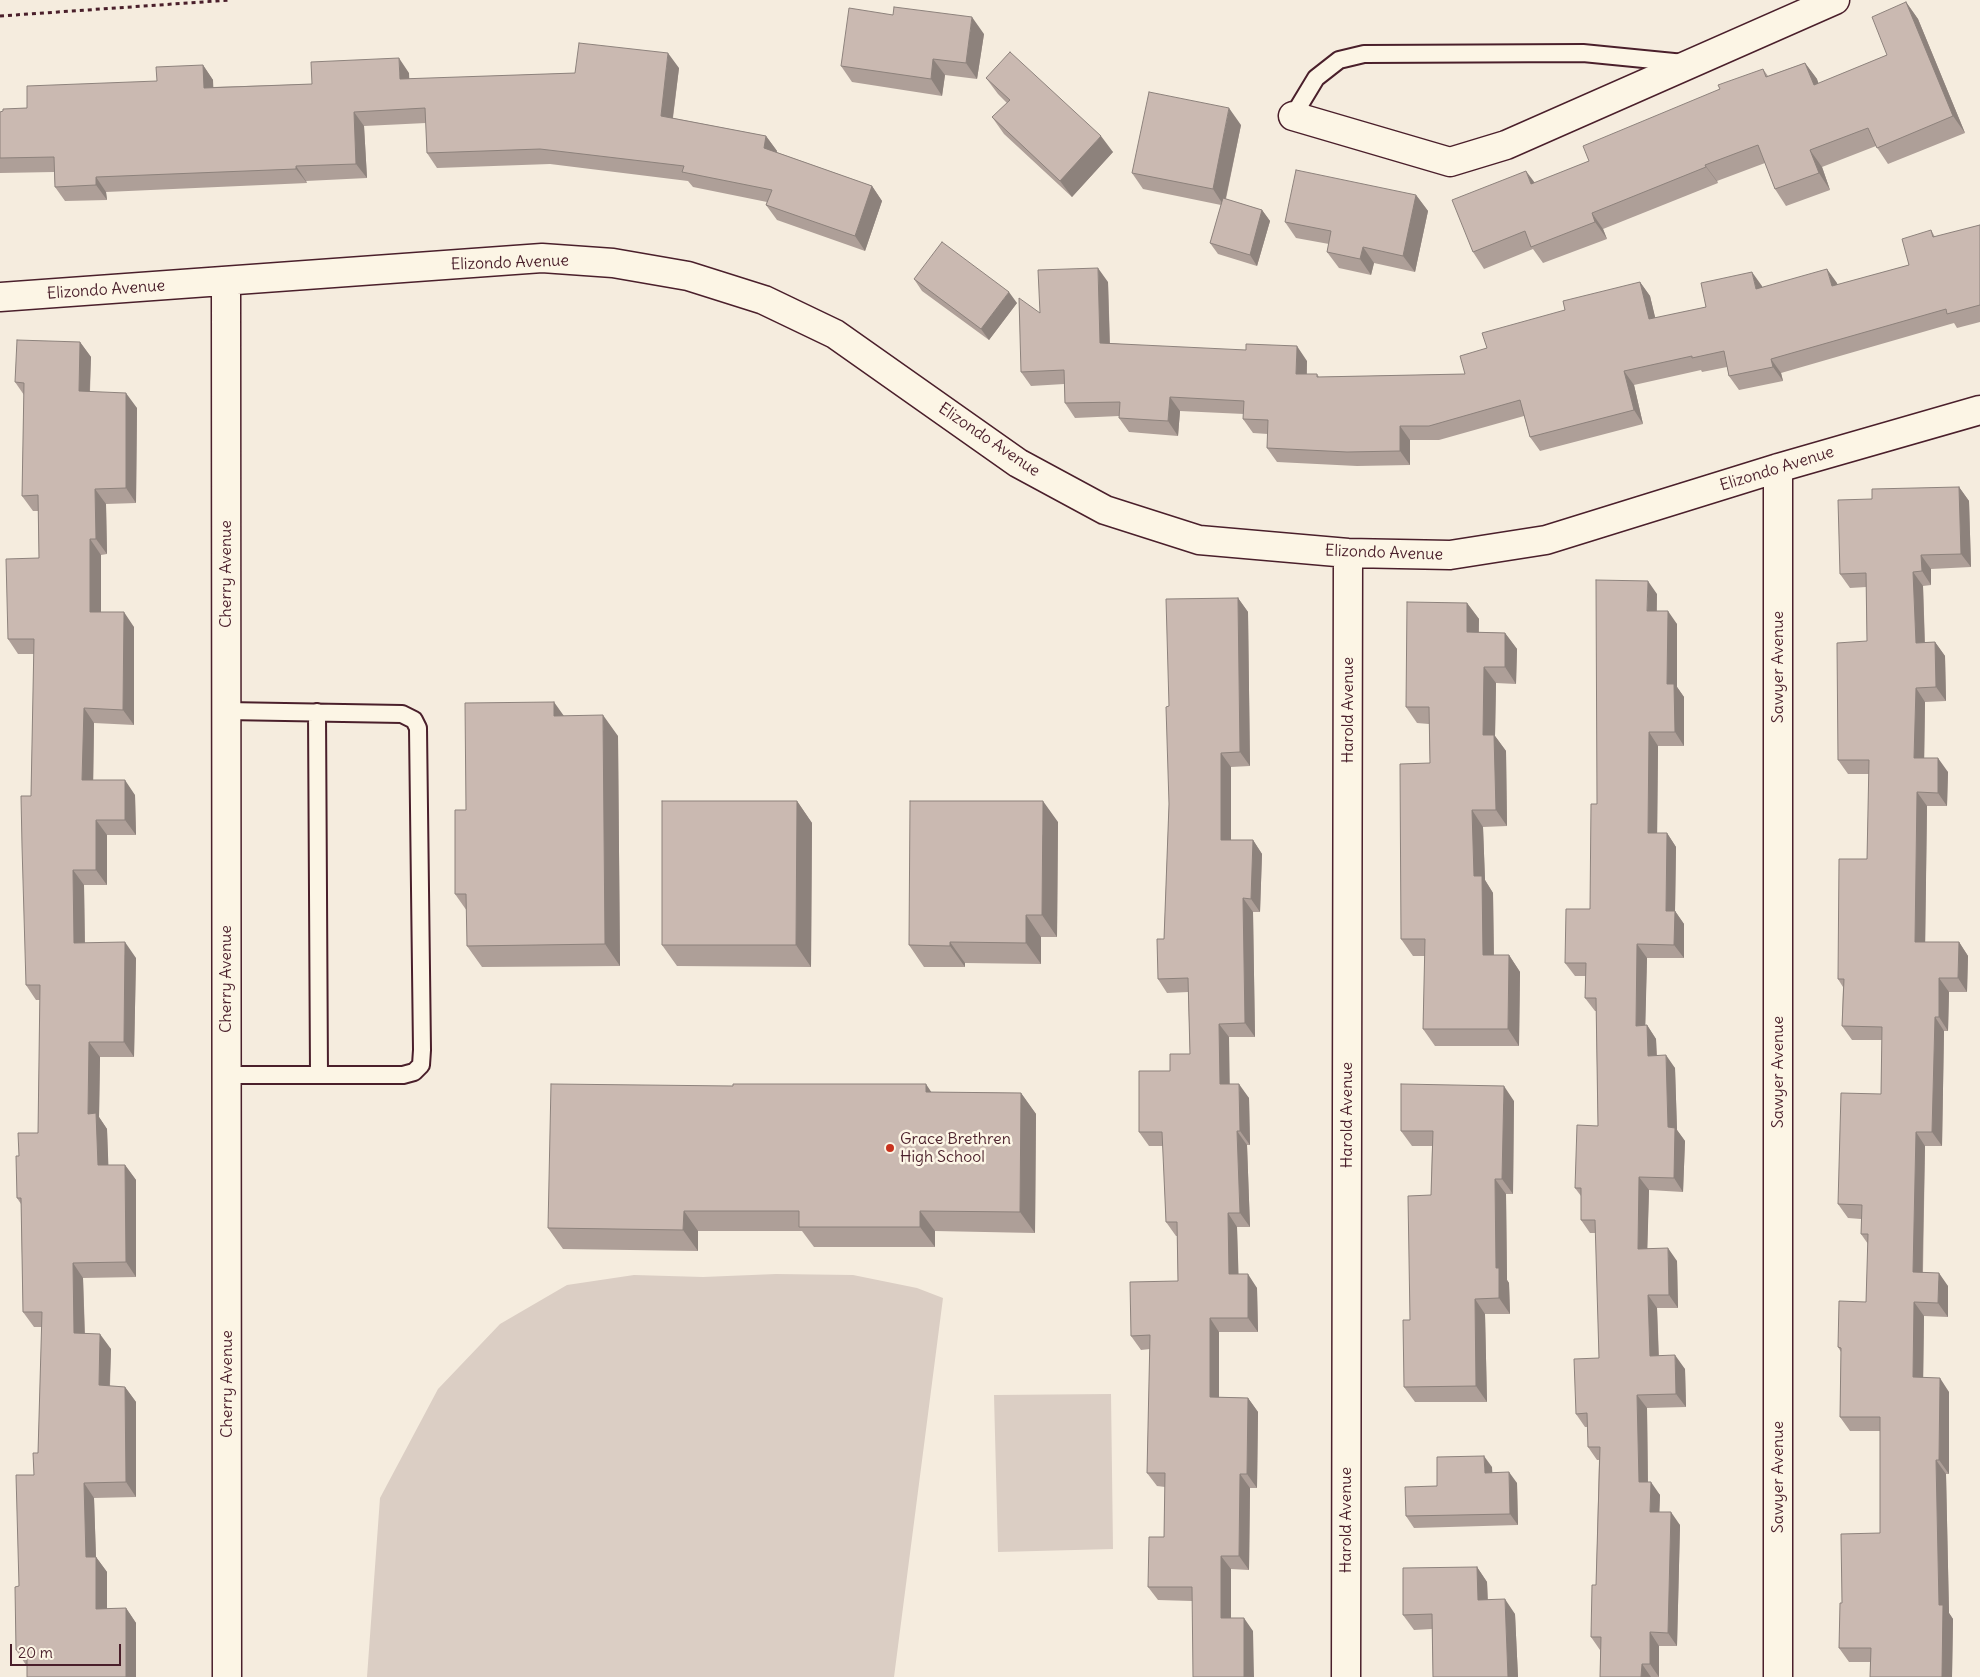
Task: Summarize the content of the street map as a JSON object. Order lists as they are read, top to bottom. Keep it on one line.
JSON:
{"streets":{"street":["Elizondo Avenue","Cherry Avenue","Sawyer Avenue","Harold Avenue"]},"crossings":[["Elizondo Avenue","Cherry Avenue"],["Elizondo Avenue","Sawyer Avenue"],["Elizondo Avenue","Harold Avenue"]],"places":["Grace Brethren High School"],"scale_bar":"20 m"}
